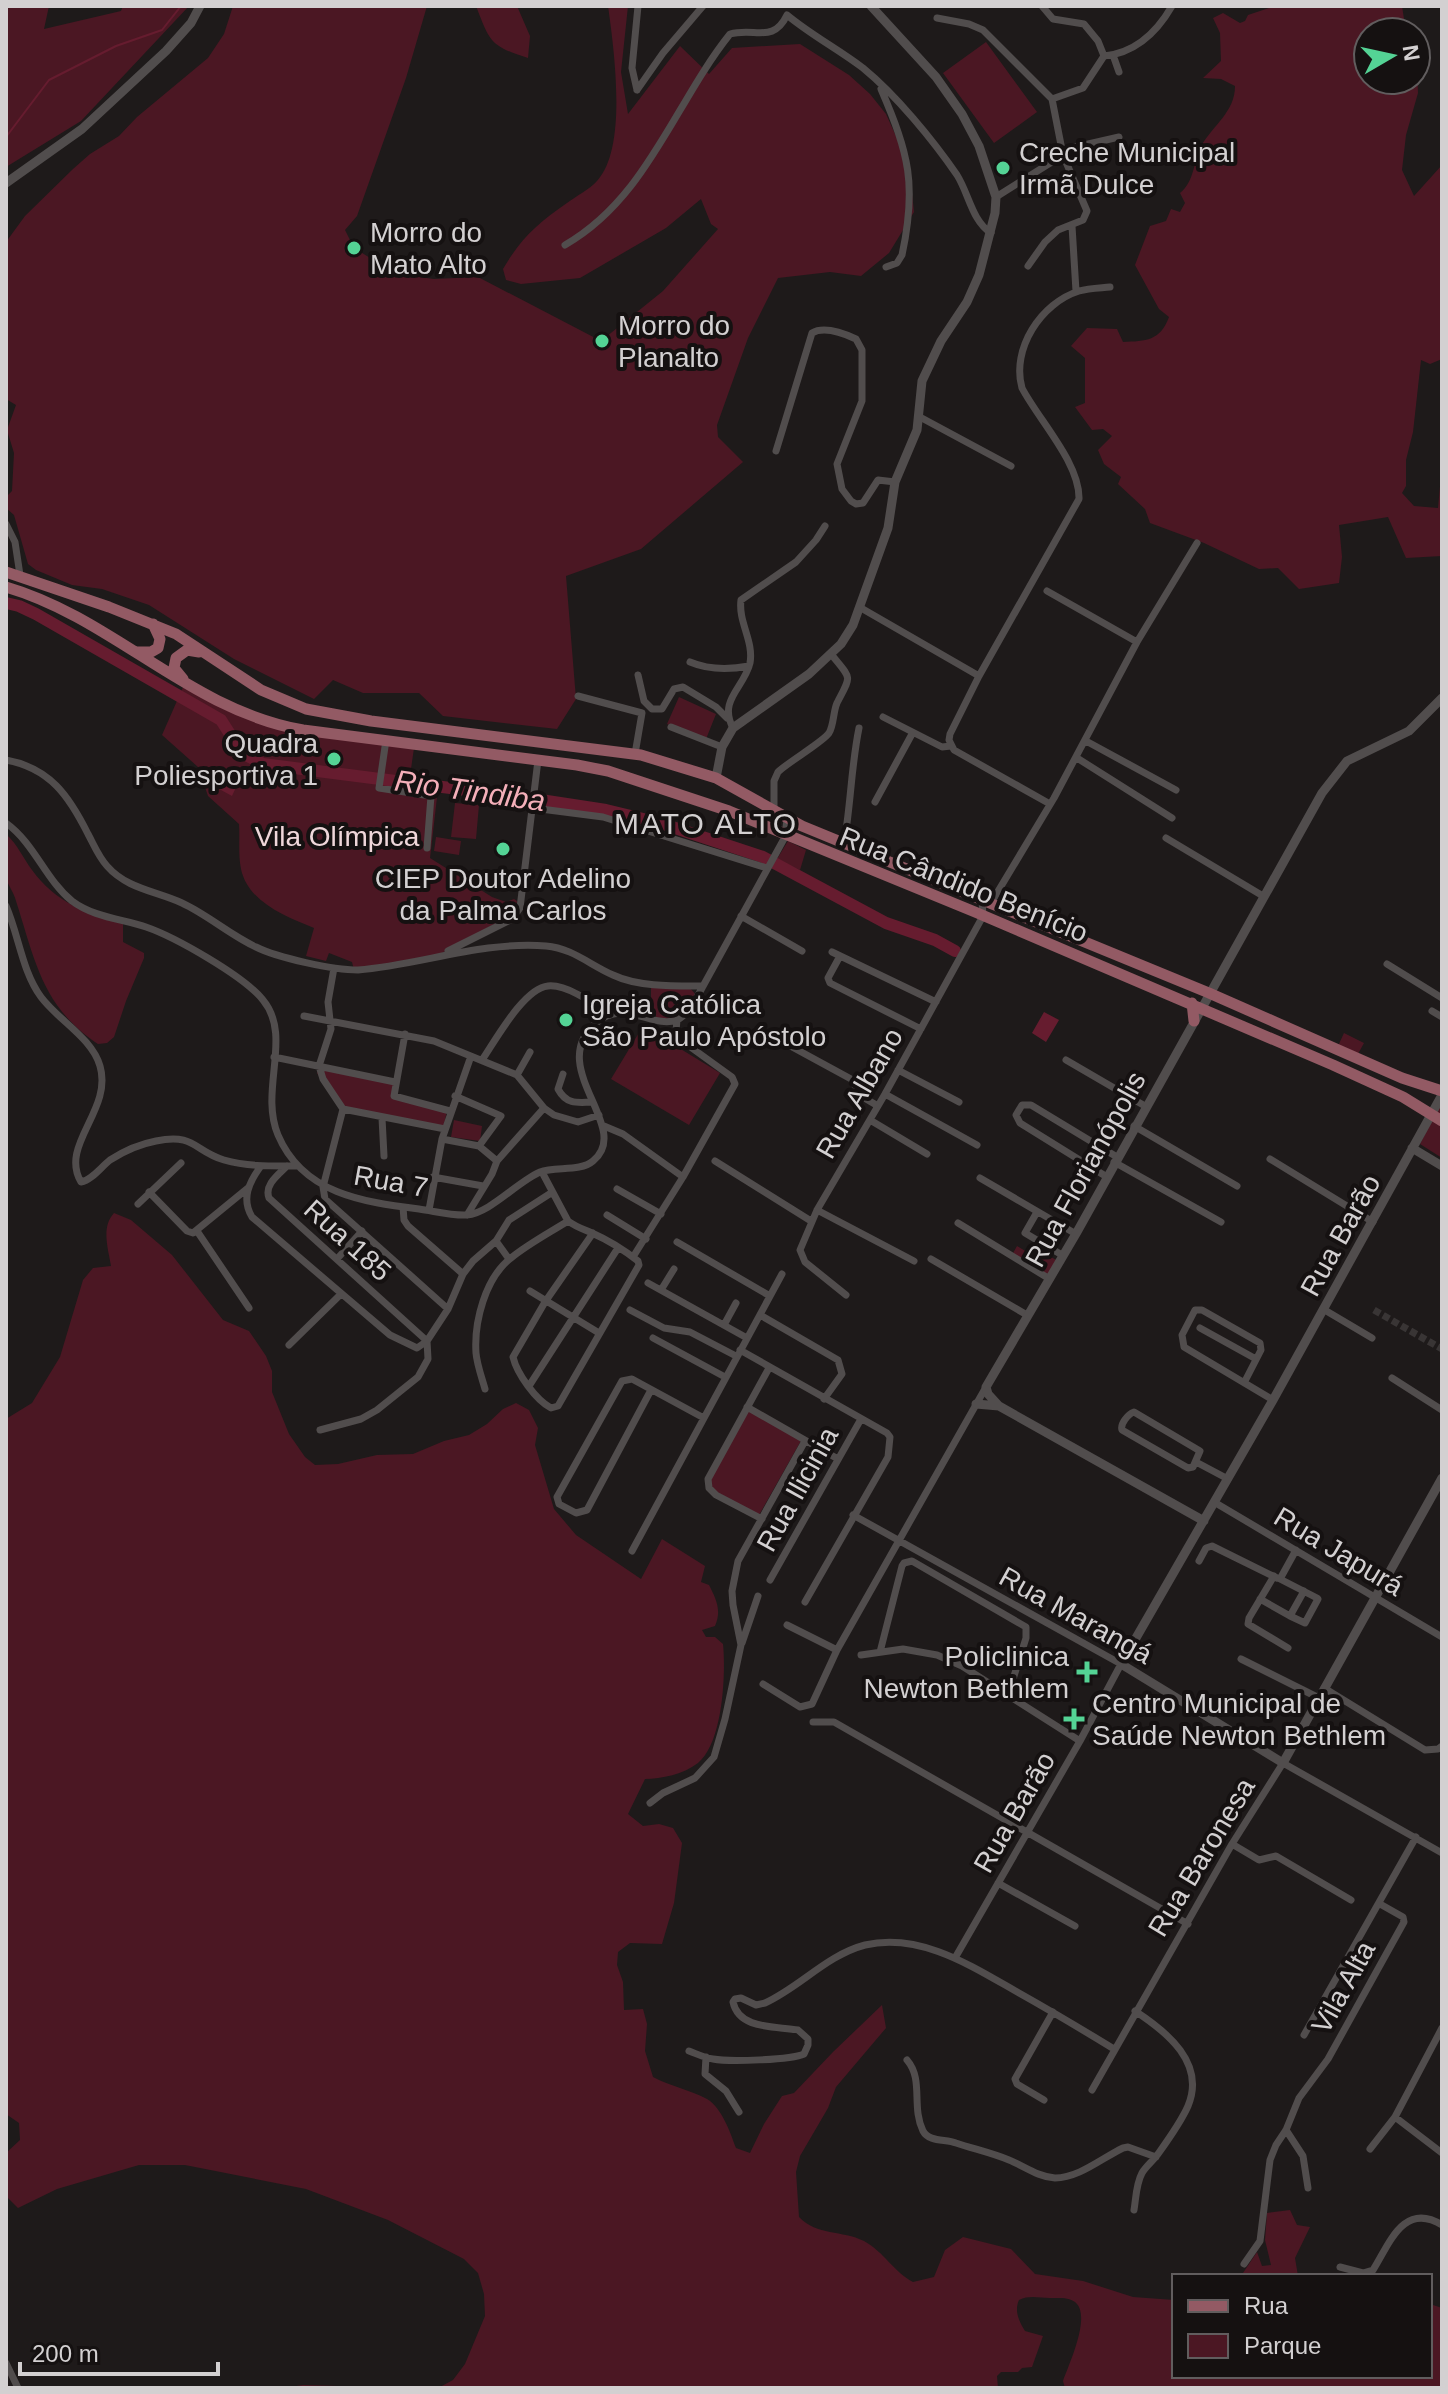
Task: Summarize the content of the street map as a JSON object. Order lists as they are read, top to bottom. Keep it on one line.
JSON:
{"streets":{"main road":["Rua Cândido Benício"],"street":["Rua Albano","Rua Florianópolis","Rua 7","Rua Barão","Rua 185","Rua Ilicinia","Rua Japurá","Rua Marangá","Rua Baronesa","Vila Alta"]},"crossings":[["Rua Cândido Benício","Rua Albano"],["Rua Cândido Benício","Rua Barão"],["Rua Florianópolis","Rua Marangá"],["Rua Barão","Rua Japurá"],["Rua Barão","Rua Marangá"],["Rua Japurá","Rua Baronesa"],["Rua Marangá","Rua Baronesa"],["Rua Marangá","Vila Alta"]],"districts":["MATO ALTO"],"water":["Rio Tindiba"],"parks":["Vila Olímpica"],"places":{"other":["Creche Municipal Irmã Dulce","Morro do Mato Alto","Morro do Planalto","Quadra Poliesportiva 1","CIEP Doutor Adelino da Palma Carlos","Igreja Católica São Paulo Apóstolo"],"health":["Policlinica Newton Bethlem","Centro Municipal de Saúde Newton Bethlem"]},"legend":["Rua","Parque"],"scale_bar":"200 m","north":"right"}
